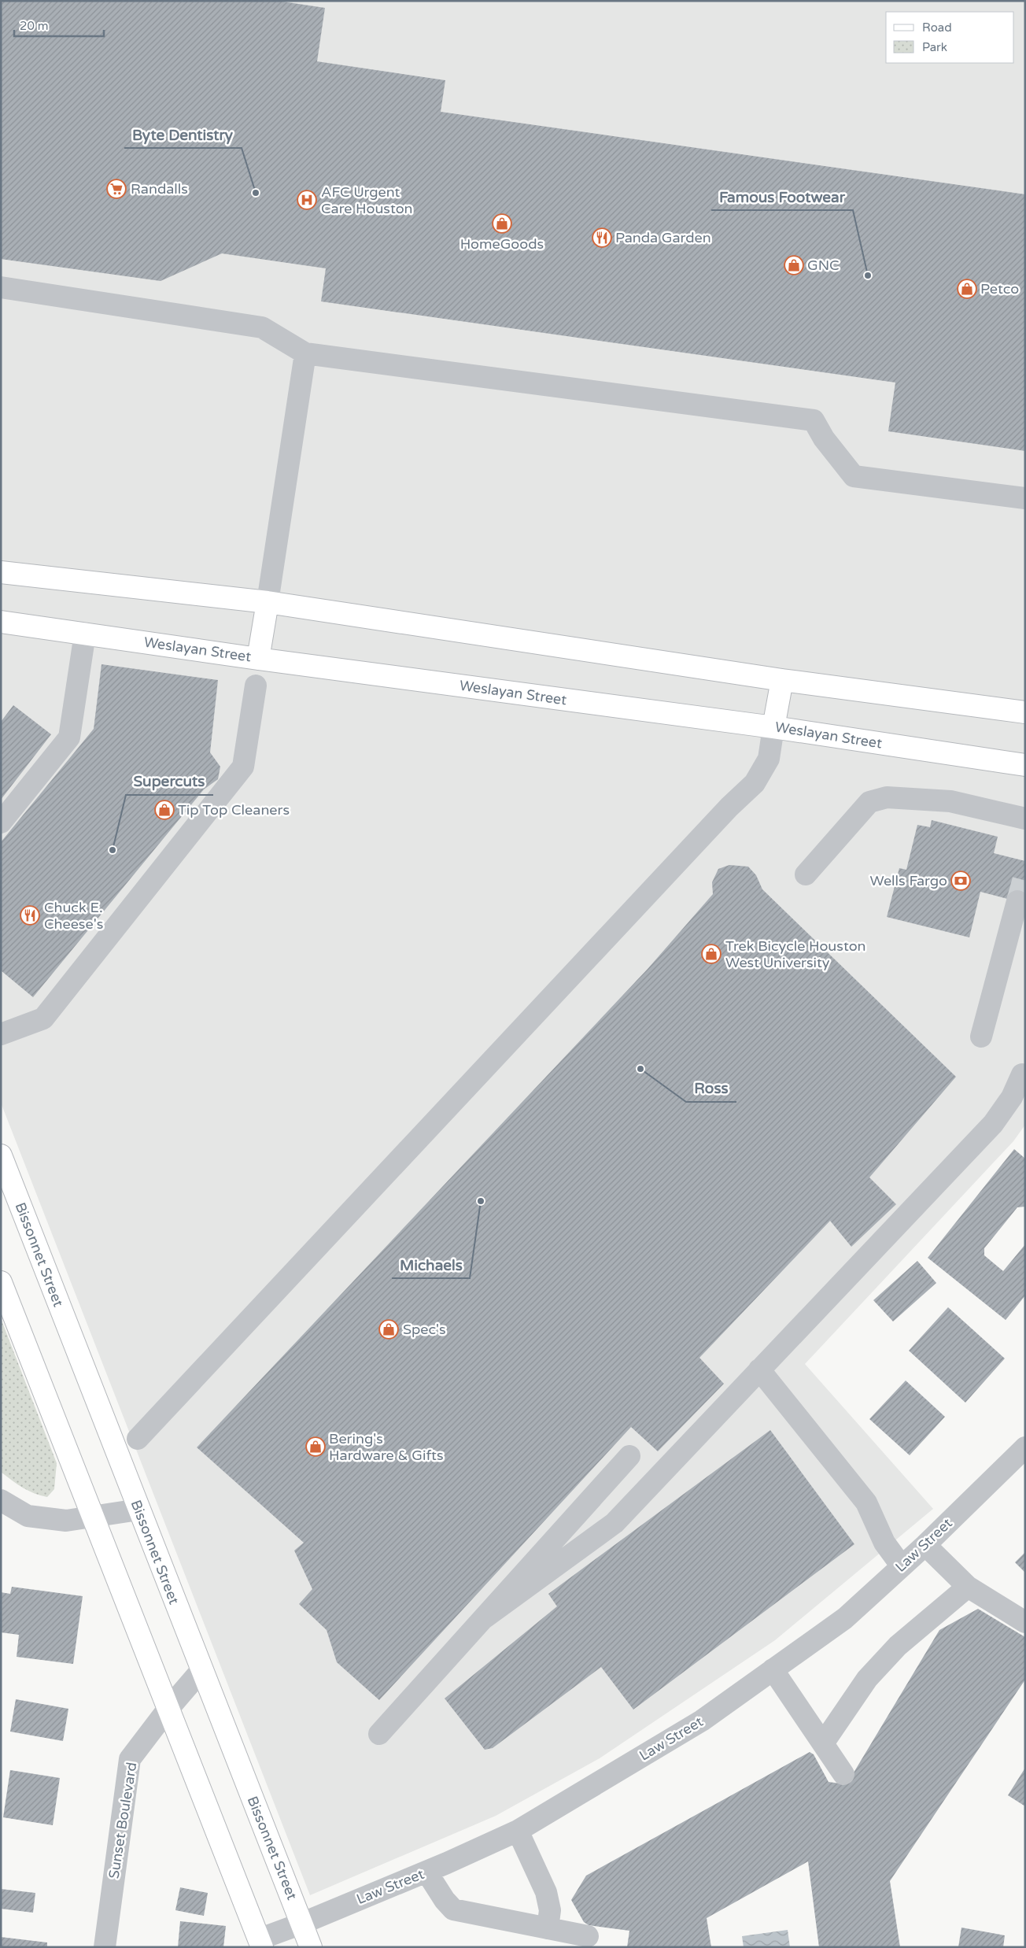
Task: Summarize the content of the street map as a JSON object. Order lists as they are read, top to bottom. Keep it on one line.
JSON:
{"streets":{"main road":["Weslayan Street","Bissonnet Street"],"street":["Law Street","Sunset Boulevard"]},"crossings":[["Bissonnet Street","Law Street"],["Bissonnet Street","Sunset Boulevard"]],"places":{"supermarket":["Randalls"],"other":["Byte Dentistry","Famous Footwear","Supercuts","Ross","Michaels"],"hospital":["AFC Urgent Care Houston"],"shop":["HomeGoods","GNC","Petco","Tip Top Cleaners","Trek Bicycle Houston West University","Spec's","Bering's Hardware & Gifts"],"restaurant":["Panda Garden","Chuck E. Cheese's"],"bank":["Wells Fargo"]},"legend":["Road","Park"],"scale_bar":"20 m"}
